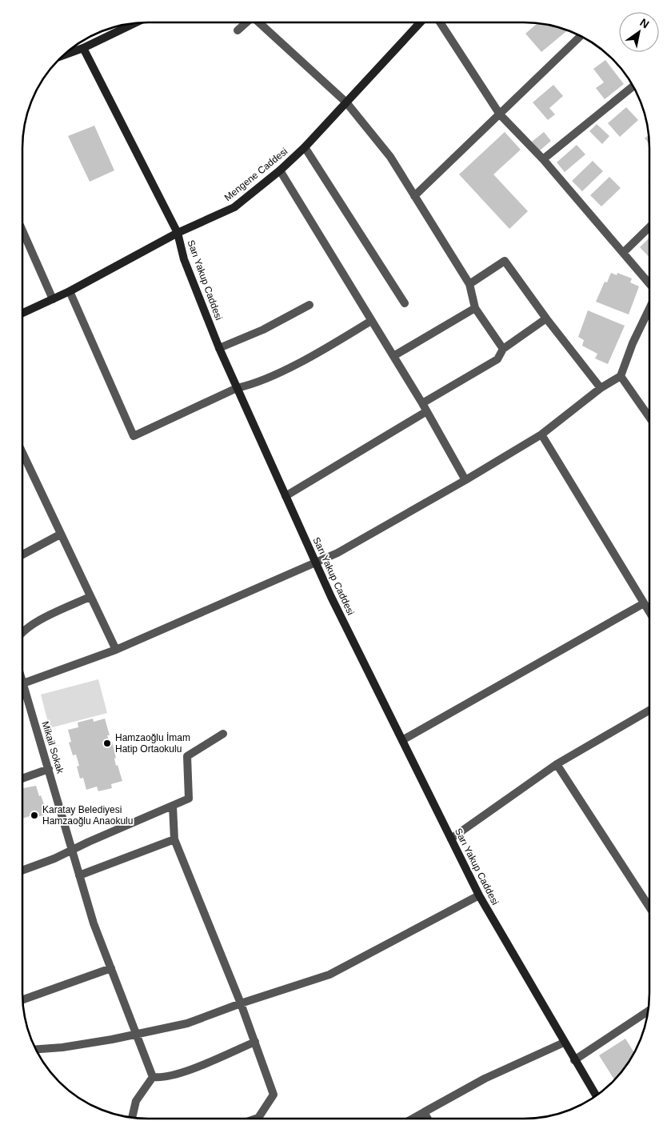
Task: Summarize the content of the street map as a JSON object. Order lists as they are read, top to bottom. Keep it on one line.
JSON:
{"streets":{"street":["Mengene Caddesi","Sarı Yakup Caddesi","Mikail Sokak"]},"crossings":[["Mengene Caddesi","Sarı Yakup Caddesi"]],"places":["Hamzaoğlu İmam Hatip Ortaokulu","Karatay Belediyesi Hamzaoğlu Anaokulu"],"north":"top right"}
